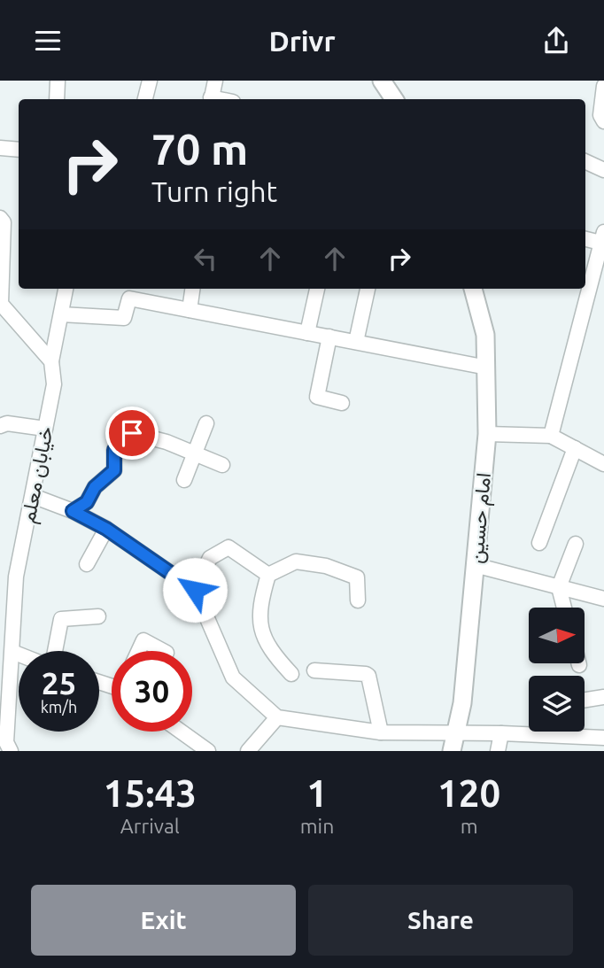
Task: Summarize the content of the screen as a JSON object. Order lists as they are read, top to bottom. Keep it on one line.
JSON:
{"streets":{"main road":["امام حسین"],"street":["خیابان معلم"]},"north":"right","page":{"header":"Drivr","turn":["70 m","Turn right"],"speed":"25 km/h","limit":"30","eta":["15:43","Arrival","1","min","120","m"],"buttons":["Exit","Share"]}}
